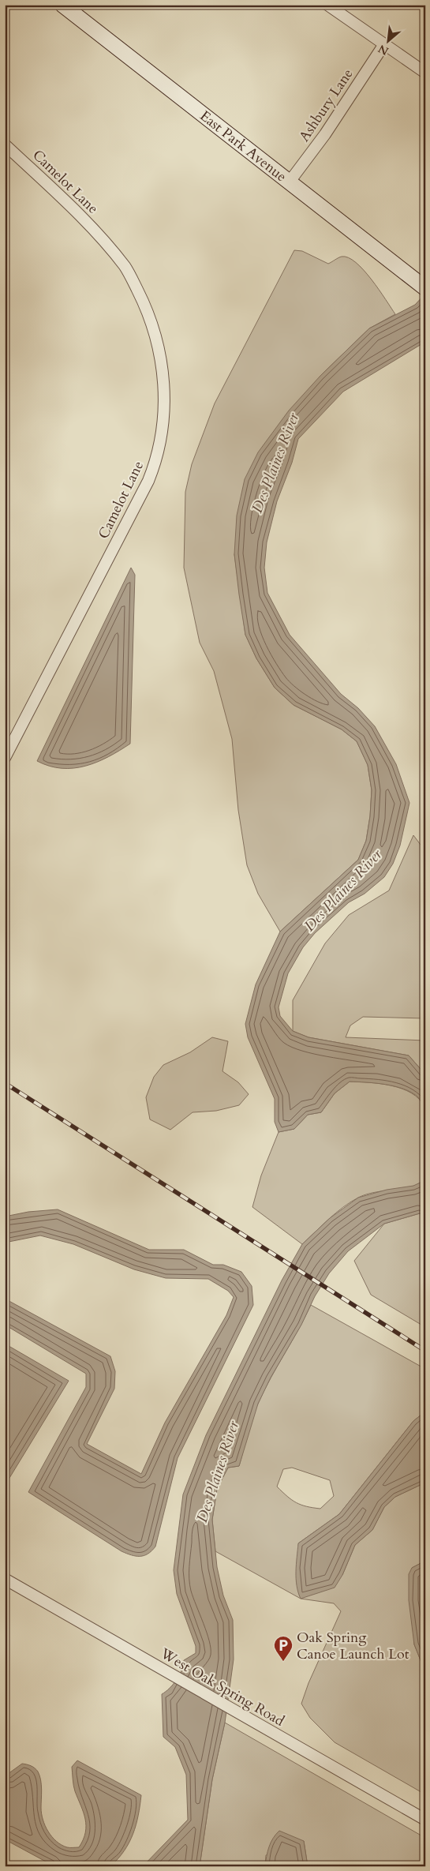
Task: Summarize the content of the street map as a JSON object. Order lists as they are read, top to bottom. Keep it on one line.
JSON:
{"streets":{"main road":["East Park Avenue"],"street":["Ashbury Lane","Camelot Lane","West Oak Spring Road"]},"crossings":[["Ashbury Lane","East Park Avenue"]],"water":["Des Plaines River"],"places":{"parking":["Oak Spring Canoe Launch Lot"]},"north":"bottom left"}
